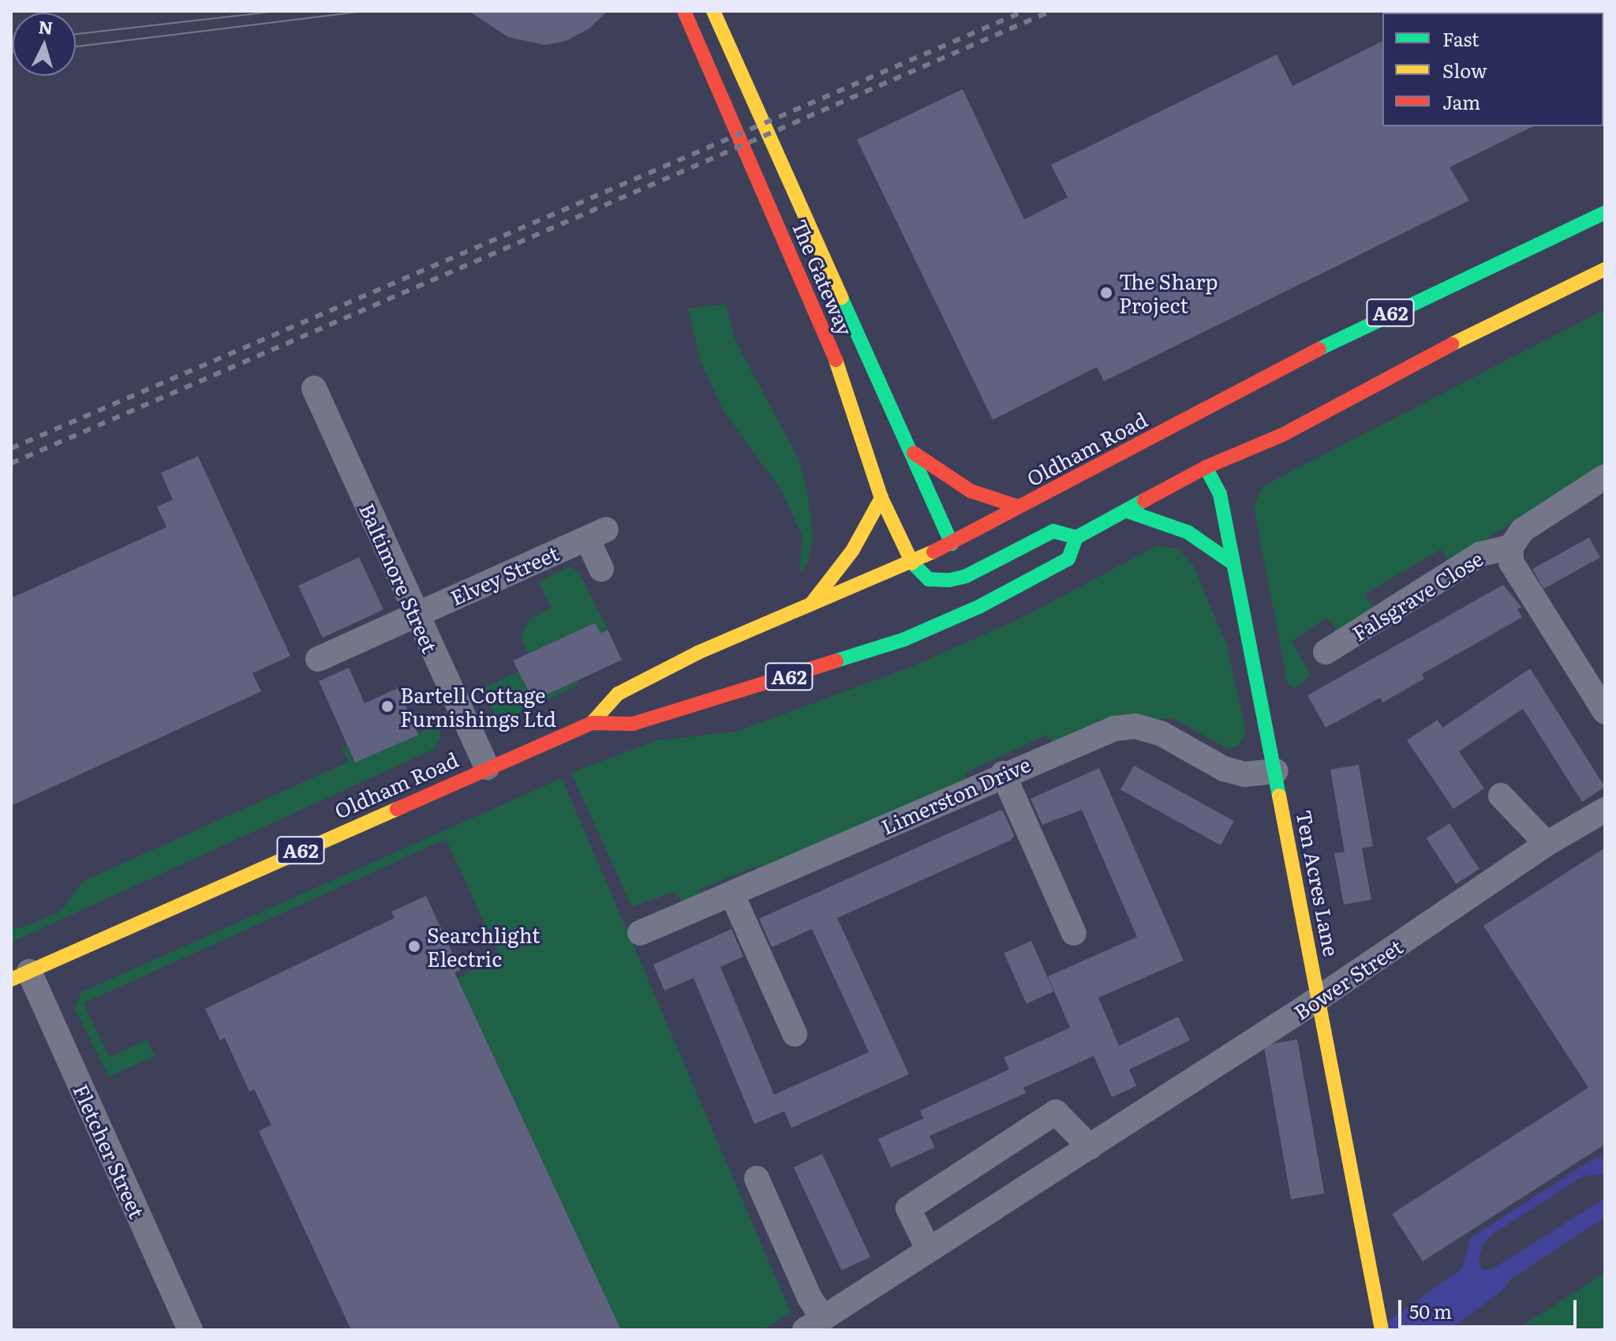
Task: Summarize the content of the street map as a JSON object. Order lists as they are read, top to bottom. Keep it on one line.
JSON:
{"streets":{"main road":["The Gateway","A62","Oldham Road","Ten Acres Lane"],"street":["Elvey Street","Baltimore Street","Falsgrave Close","Limerston Drive","Bower Street","Fletcher Street"]},"crossings":[["The Gateway","Oldham Road"],["Oldham Road","Baltimore Street"],["Oldham Road","Ten Acres Lane"],["Oldham Road","Fletcher Street"],["Elvey Street","Baltimore Street"],["Limerston Drive","Ten Acres Lane"],["Ten Acres Lane","Bower Street"]],"places":["The Sharp Project","Bartell Cottage Furnishings Ltd","Searchlight Electric"],"legend":["Fast","Slow","Jam"],"scale_bar":"50 m","north":"top"}
